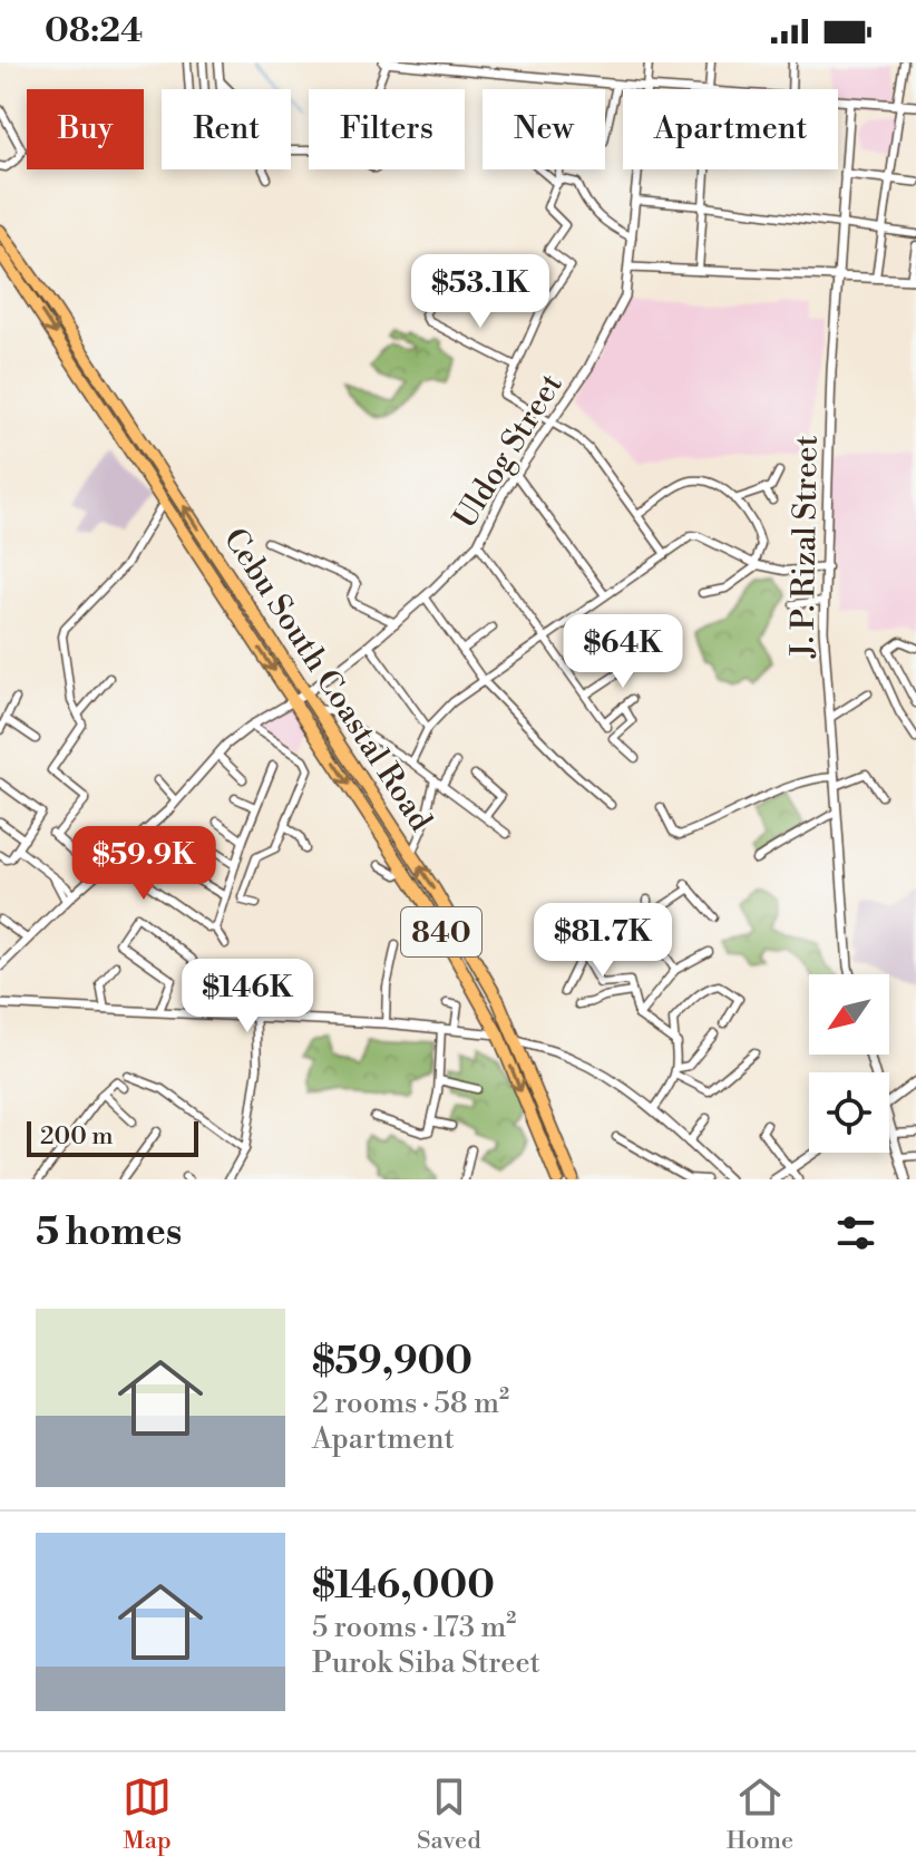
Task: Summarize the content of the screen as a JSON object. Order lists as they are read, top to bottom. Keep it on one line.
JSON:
{"streets":{"highway":["Cebu South Coastal Road","840"],"street":["Uldog Street","J. P. Rizal Street"]},"crossings":[["Uldog Street","Cebu South Coastal Road"]],"scale_bar":"200 m","north":"bottom left","page":{"status":"08:24","chip":["Buy","Rent","Filters","New","Apartment"],"price":["$53.1K","$64K","$59.9K","$81.7K","$146K"],"scale":"200 m","heading":"5 homes","list":[{"name":"$59,900","note":"2 rooms · 58 m² · Apartment"},{"name":"$146,000","note":"5 rooms · 173 m² · Purok Siba Street"}],"tabs":["Map","Saved","Home"]}}
